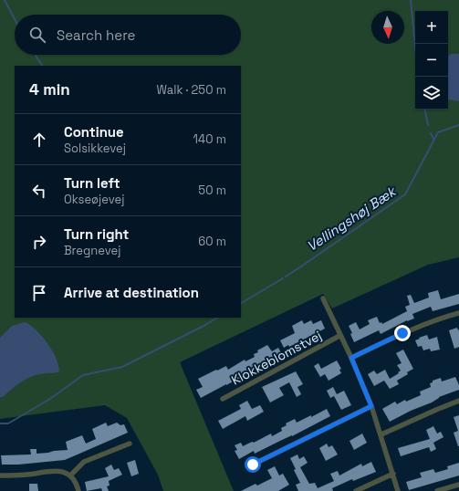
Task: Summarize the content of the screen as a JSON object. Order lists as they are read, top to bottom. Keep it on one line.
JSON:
{"streets":{"street":["Klokkeblomstvej"]},"water":["Vellingshøj Bæk"],"north":"bottom","page":{"map_buttons":["+","−"],"search":"Search here","heading":["4 min","Walk · 250 m"],"list":[["Continue","Solsikkevej","140 m"],["Turn left","Okseøjevej","50 m"],["Turn right","Bregnevej","60 m"],"Arrive at destination"]}}
